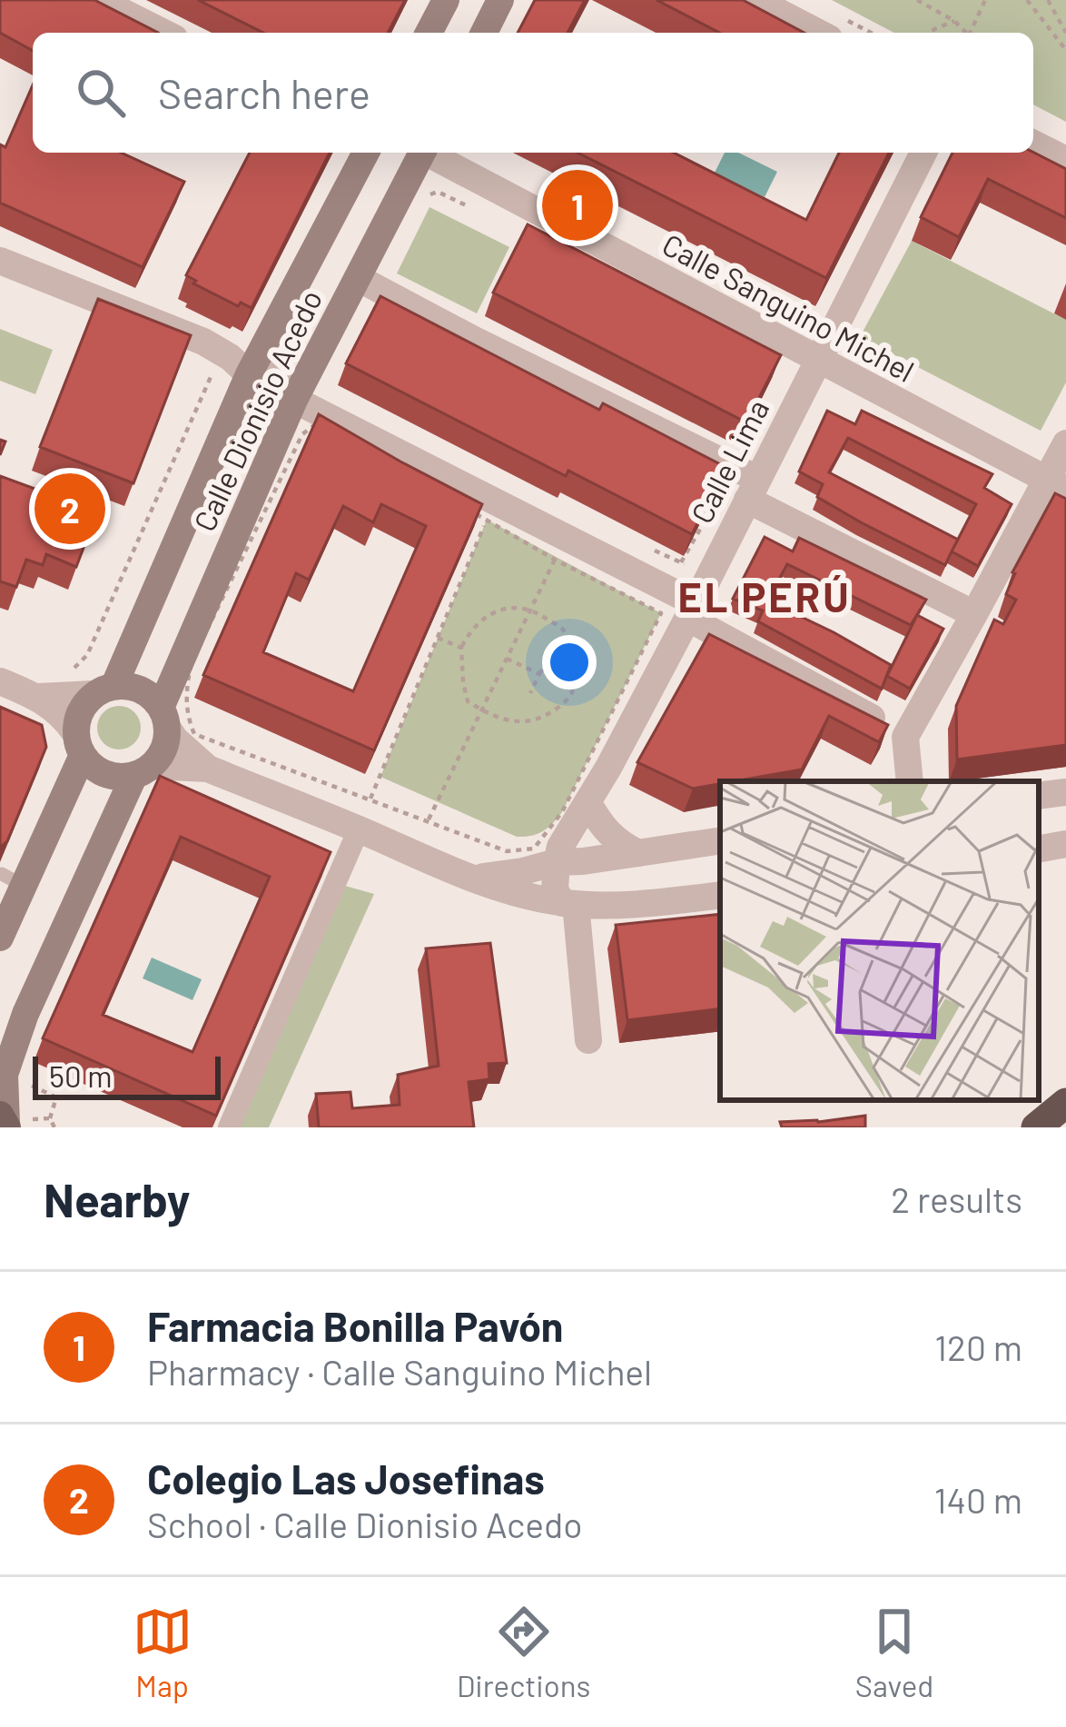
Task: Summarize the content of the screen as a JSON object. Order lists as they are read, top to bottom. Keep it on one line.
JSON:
{"streets":{"main road":["Calle Dionisio Acedo"],"street":["Calle Sanguino Michel","Calle Lima"]},"crossings":[["Calle Sanguino Michel","Calle Lima"]],"districts":["EL PERÚ"],"scale_bar":"50 m","page":{"search":"Search here","pins":["1","2"],"scale":"50 m","heading":["Nearby","2 results"],"list":[{"mark":"1","name":"Farmacia Bonilla Pavón","note":"Pharmacy · Calle Sanguino Michel","value":"120 m"},{"mark":"2","name":"Colegio Las Josefinas","note":"School · Calle Dionisio Acedo","value":"140 m"}],"nav":["Map","Directions","Saved"]}}
